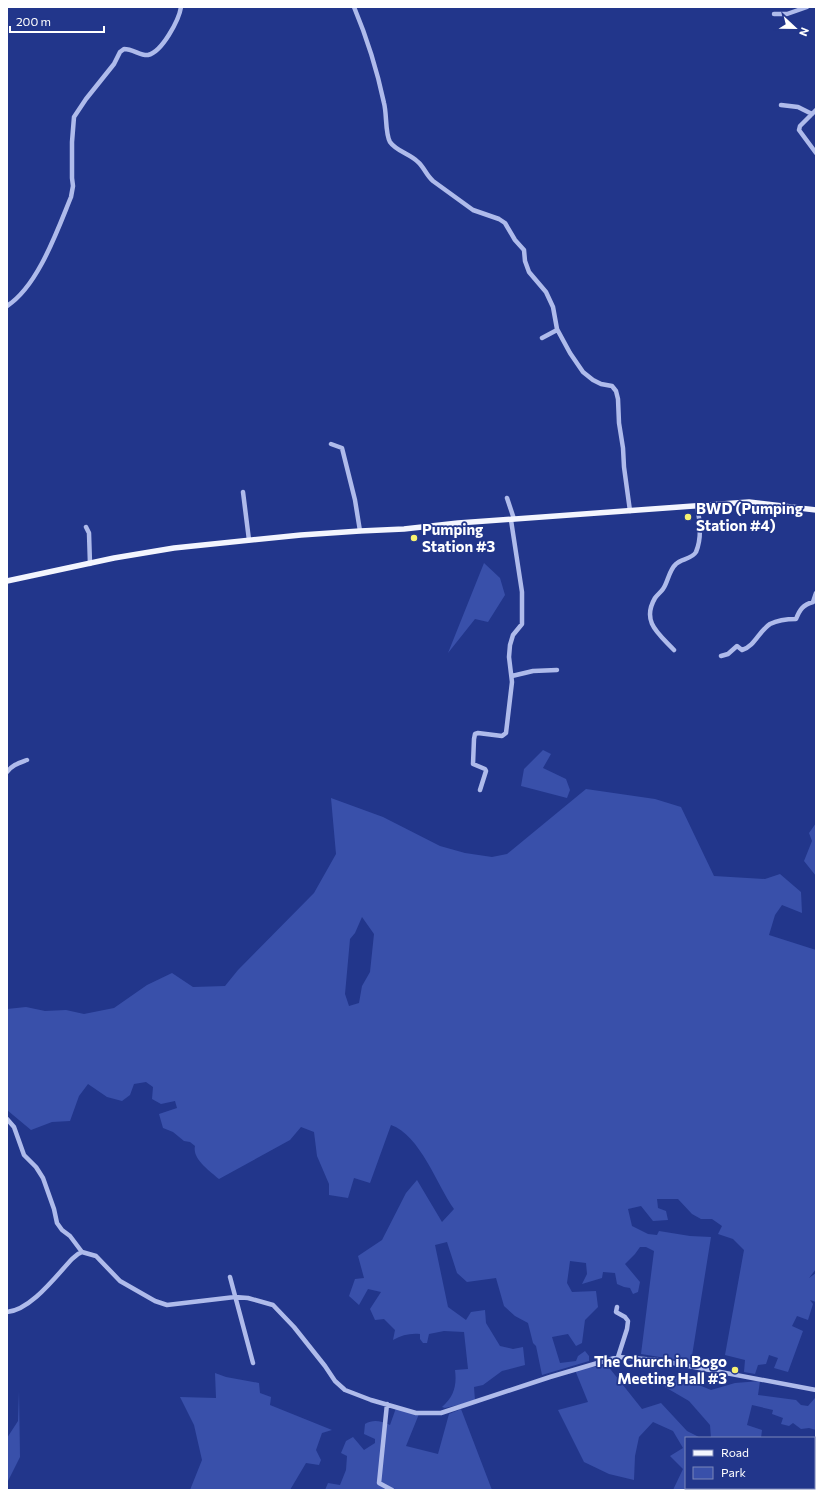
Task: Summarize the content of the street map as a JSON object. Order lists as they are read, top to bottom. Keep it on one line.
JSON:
{"places":["BWD (Pumping Station #4)","Pumping Station #3","The Church in Bogo Meeting Hall #3"],"legend":["Road","Park"],"scale_bar":"200 m","north":"right"}
